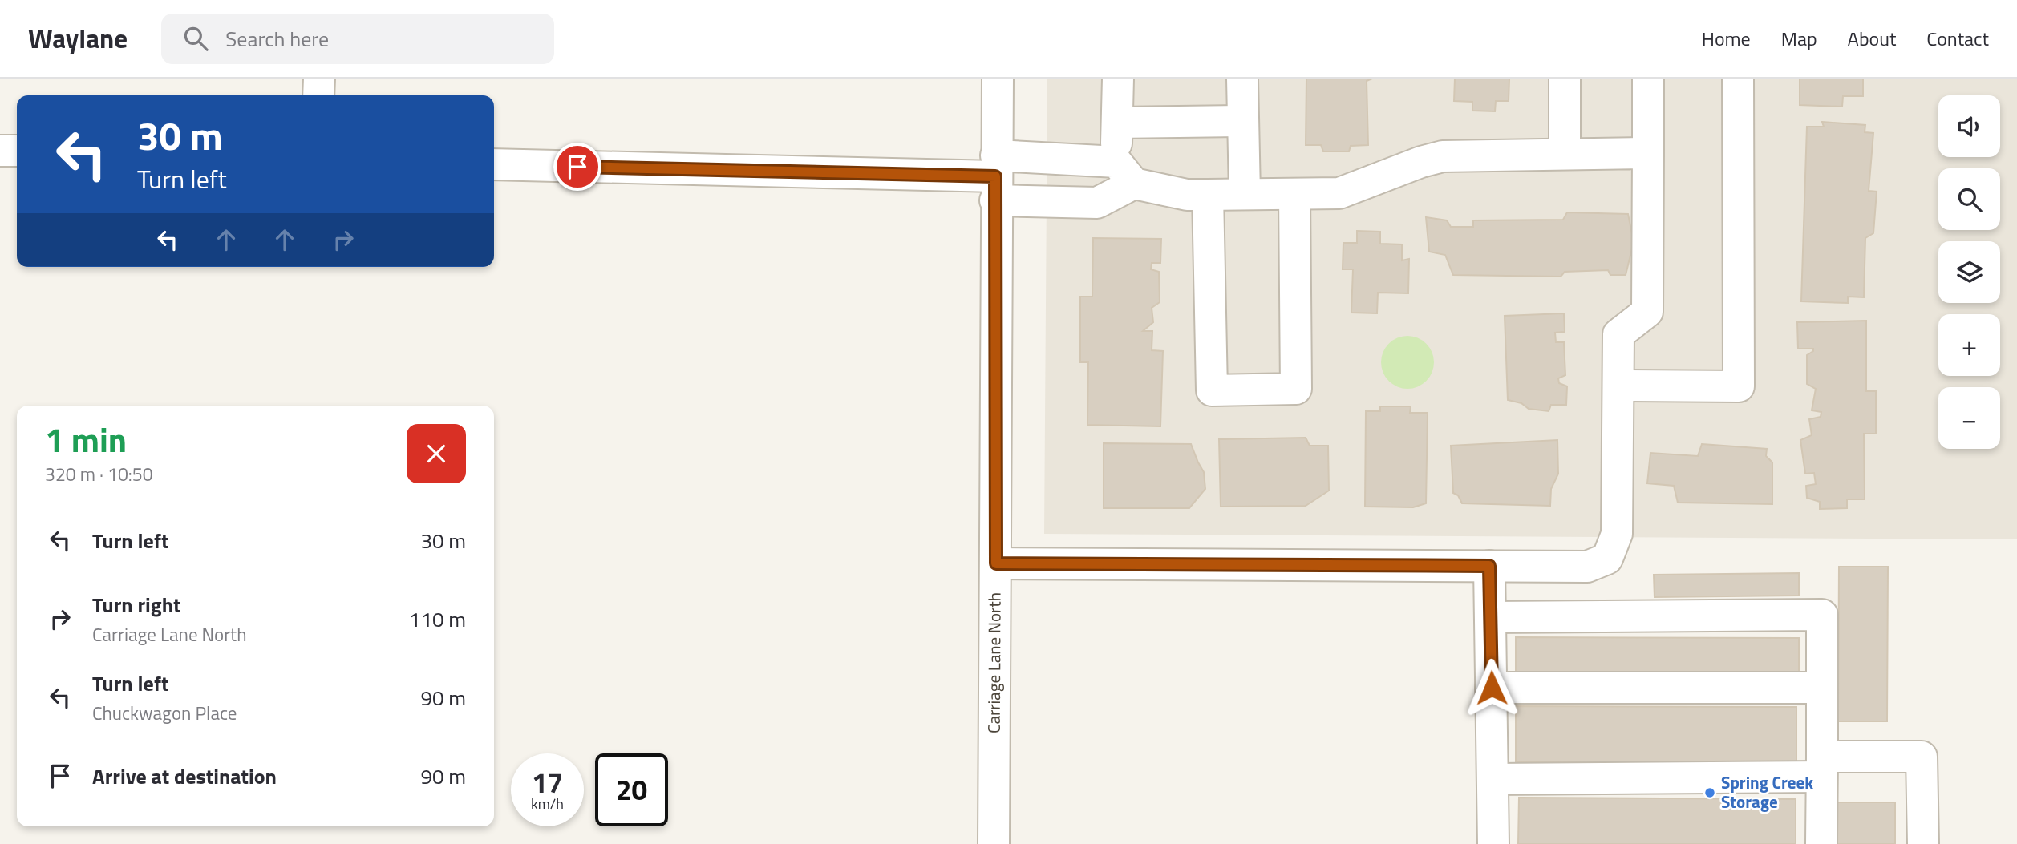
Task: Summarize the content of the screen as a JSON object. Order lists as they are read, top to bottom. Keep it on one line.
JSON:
{"streets":{"street":["Carriage Lane North"]},"places":["Spring Creek Storage"],"page":{"header":"Waylane","search":"Search here","nav":["Home","Map","About","Contact"],"map_buttons":["+","−"],"turn":["30 m","Turn left"],"heading":["1 min","320 m · 10:50"],"list":[{"name":"Turn left","value":"30 m"},{"name":"Turn right","note":"Carriage Lane North","value":"110 m"},{"name":"Turn left","note":"Chuckwagon Place","value":"90 m"},{"name":"Arrive at destination","value":"90 m"}],"speed":"17 km/h","limit":"20"}}
